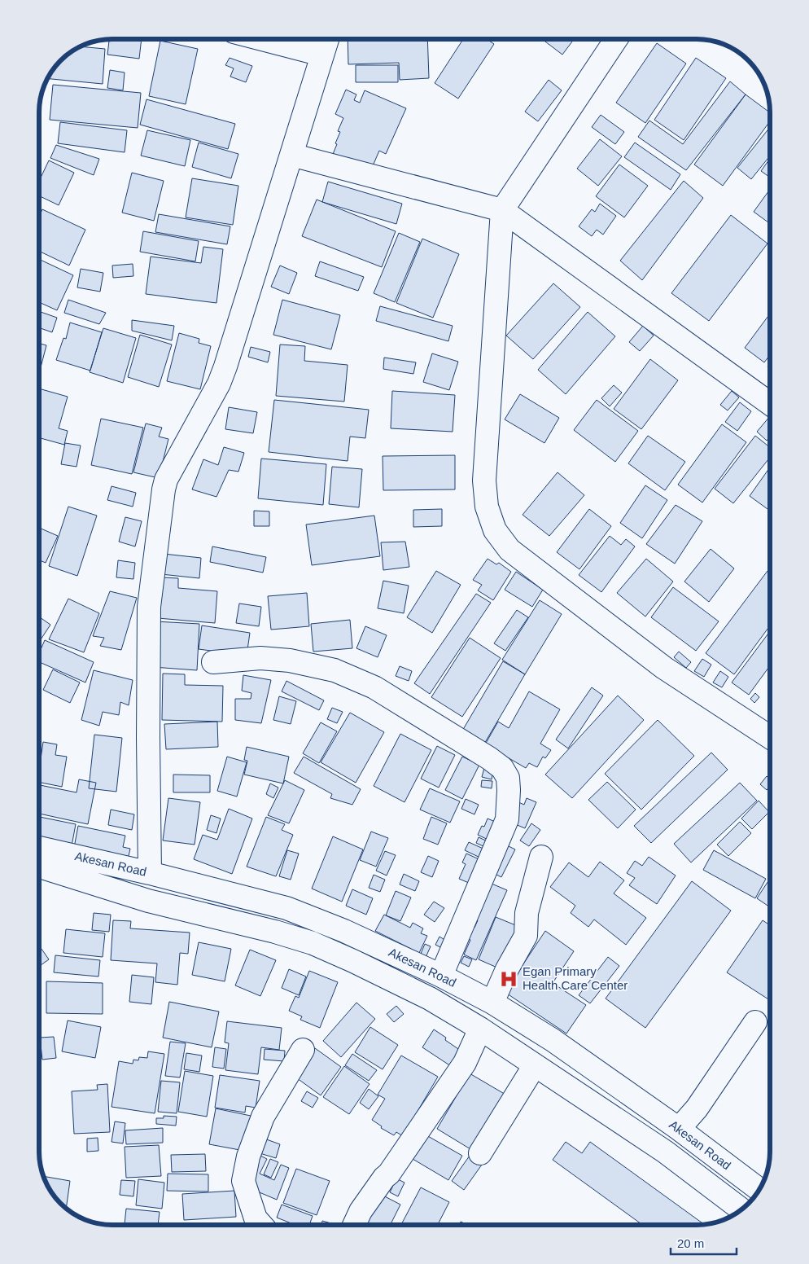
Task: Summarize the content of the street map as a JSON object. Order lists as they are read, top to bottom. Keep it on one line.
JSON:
{"streets":{"street":["Akesan Road"]},"places":{"hospital":["Egan Primary Health Care Center"]},"scale_bar":"20 m"}
